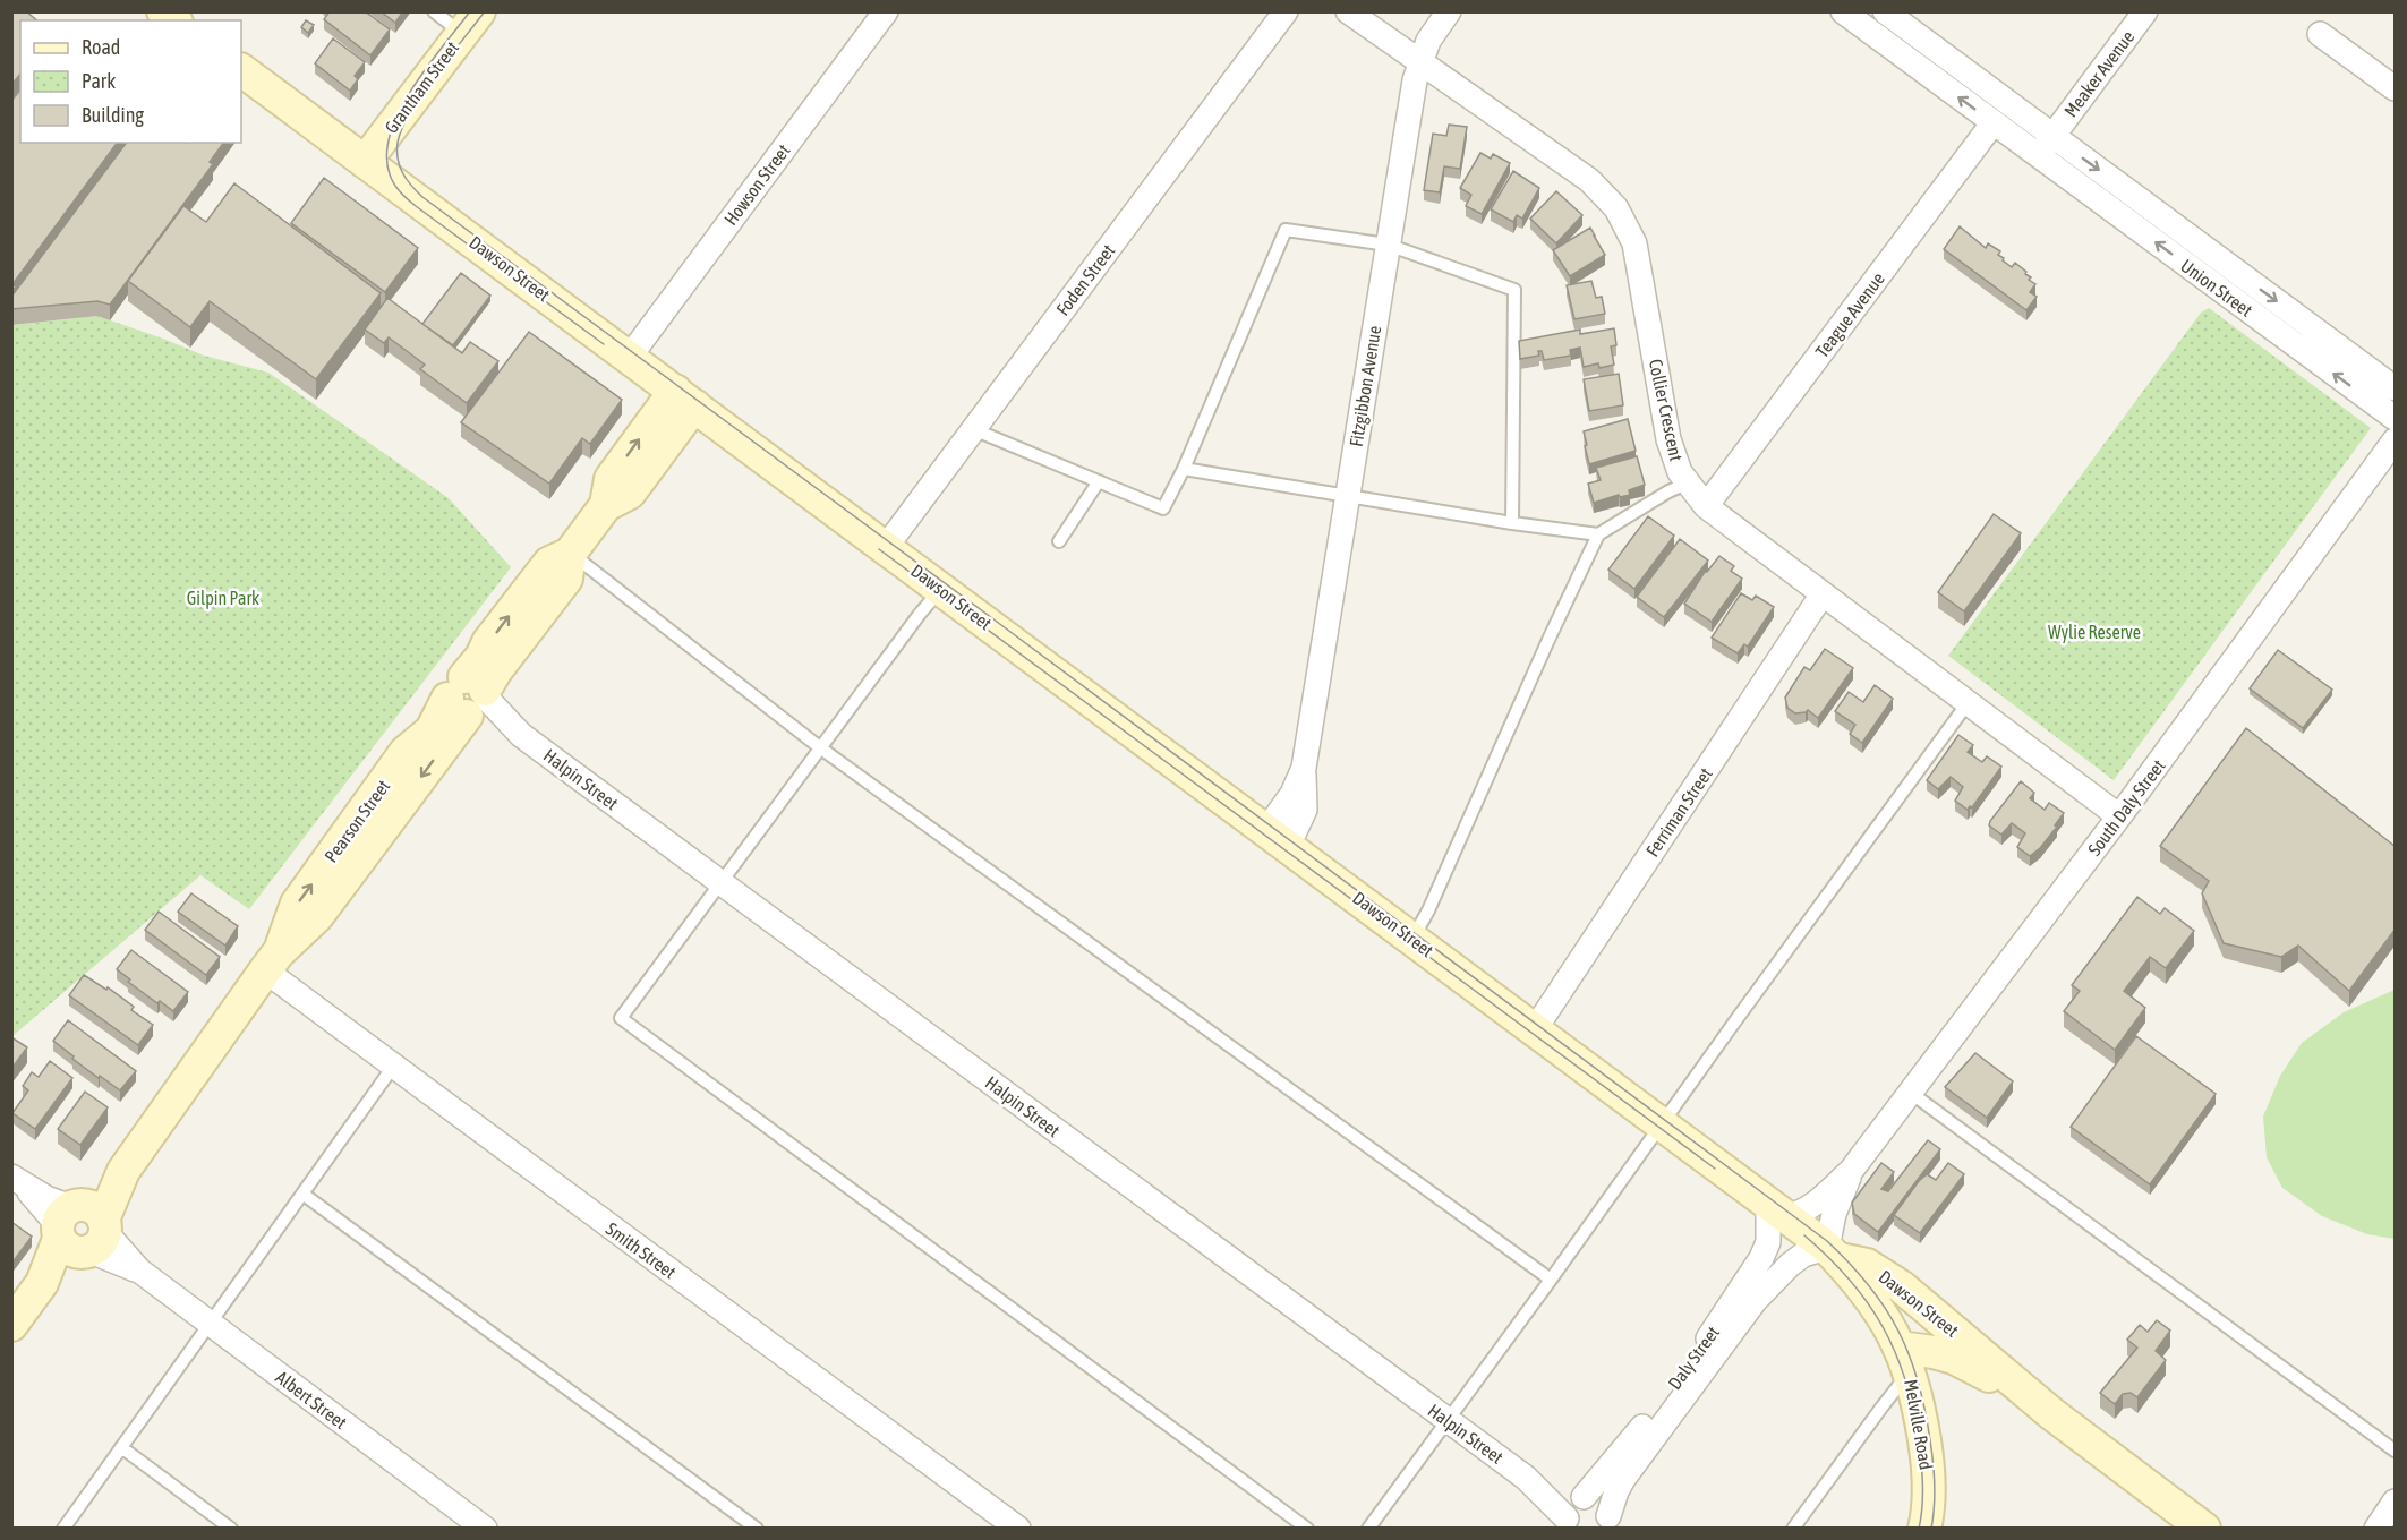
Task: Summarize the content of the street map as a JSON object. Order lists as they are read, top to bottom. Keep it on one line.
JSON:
{"streets":{"main road":["Grantham Street","Dawson Street","Pearson Street","Melville Road"],"street":["Meaker Avenue","Howson Street","Foden Street","Union Street","Teague Avenue","Fitzgibbon Avenue","Collier Crescent","Halpin Street","South Daly Street","Ferriman Street","Smith Street","Daly Street","Albert Street"]},"crossings":[["Meaker Avenue","Union Street"],["Grantham Street","Dawson Street"],["Howson Street","Dawson Street"],["Dawson Street","Foden Street"],["Dawson Street","Fitzgibbon Avenue"],["Dawson Street","South Daly Street"],["Dawson Street","Ferriman Street"],["Dawson Street","Pearson Street"],["Dawson Street","Daly Street"],["Dawson Street","Melville Road"],["Union Street","Teague Avenue"],["Teague Avenue","Collier Crescent"],["Fitzgibbon Avenue","Collier Crescent"],["Collier Crescent","South Daly Street"],["Collier Crescent","Ferriman Street"],["Halpin Street","Pearson Street"],["Halpin Street","Daly Street"],["South Daly Street","Daly Street"],["South Daly Street","Melville Road"],["Pearson Street","Smith Street"],["Pearson Street","Albert Street"],["Daly Street","Melville Road"]],"parks":["Gilpin Park","Wylie Reserve"],"legend":["Road","Park","Building"]}
